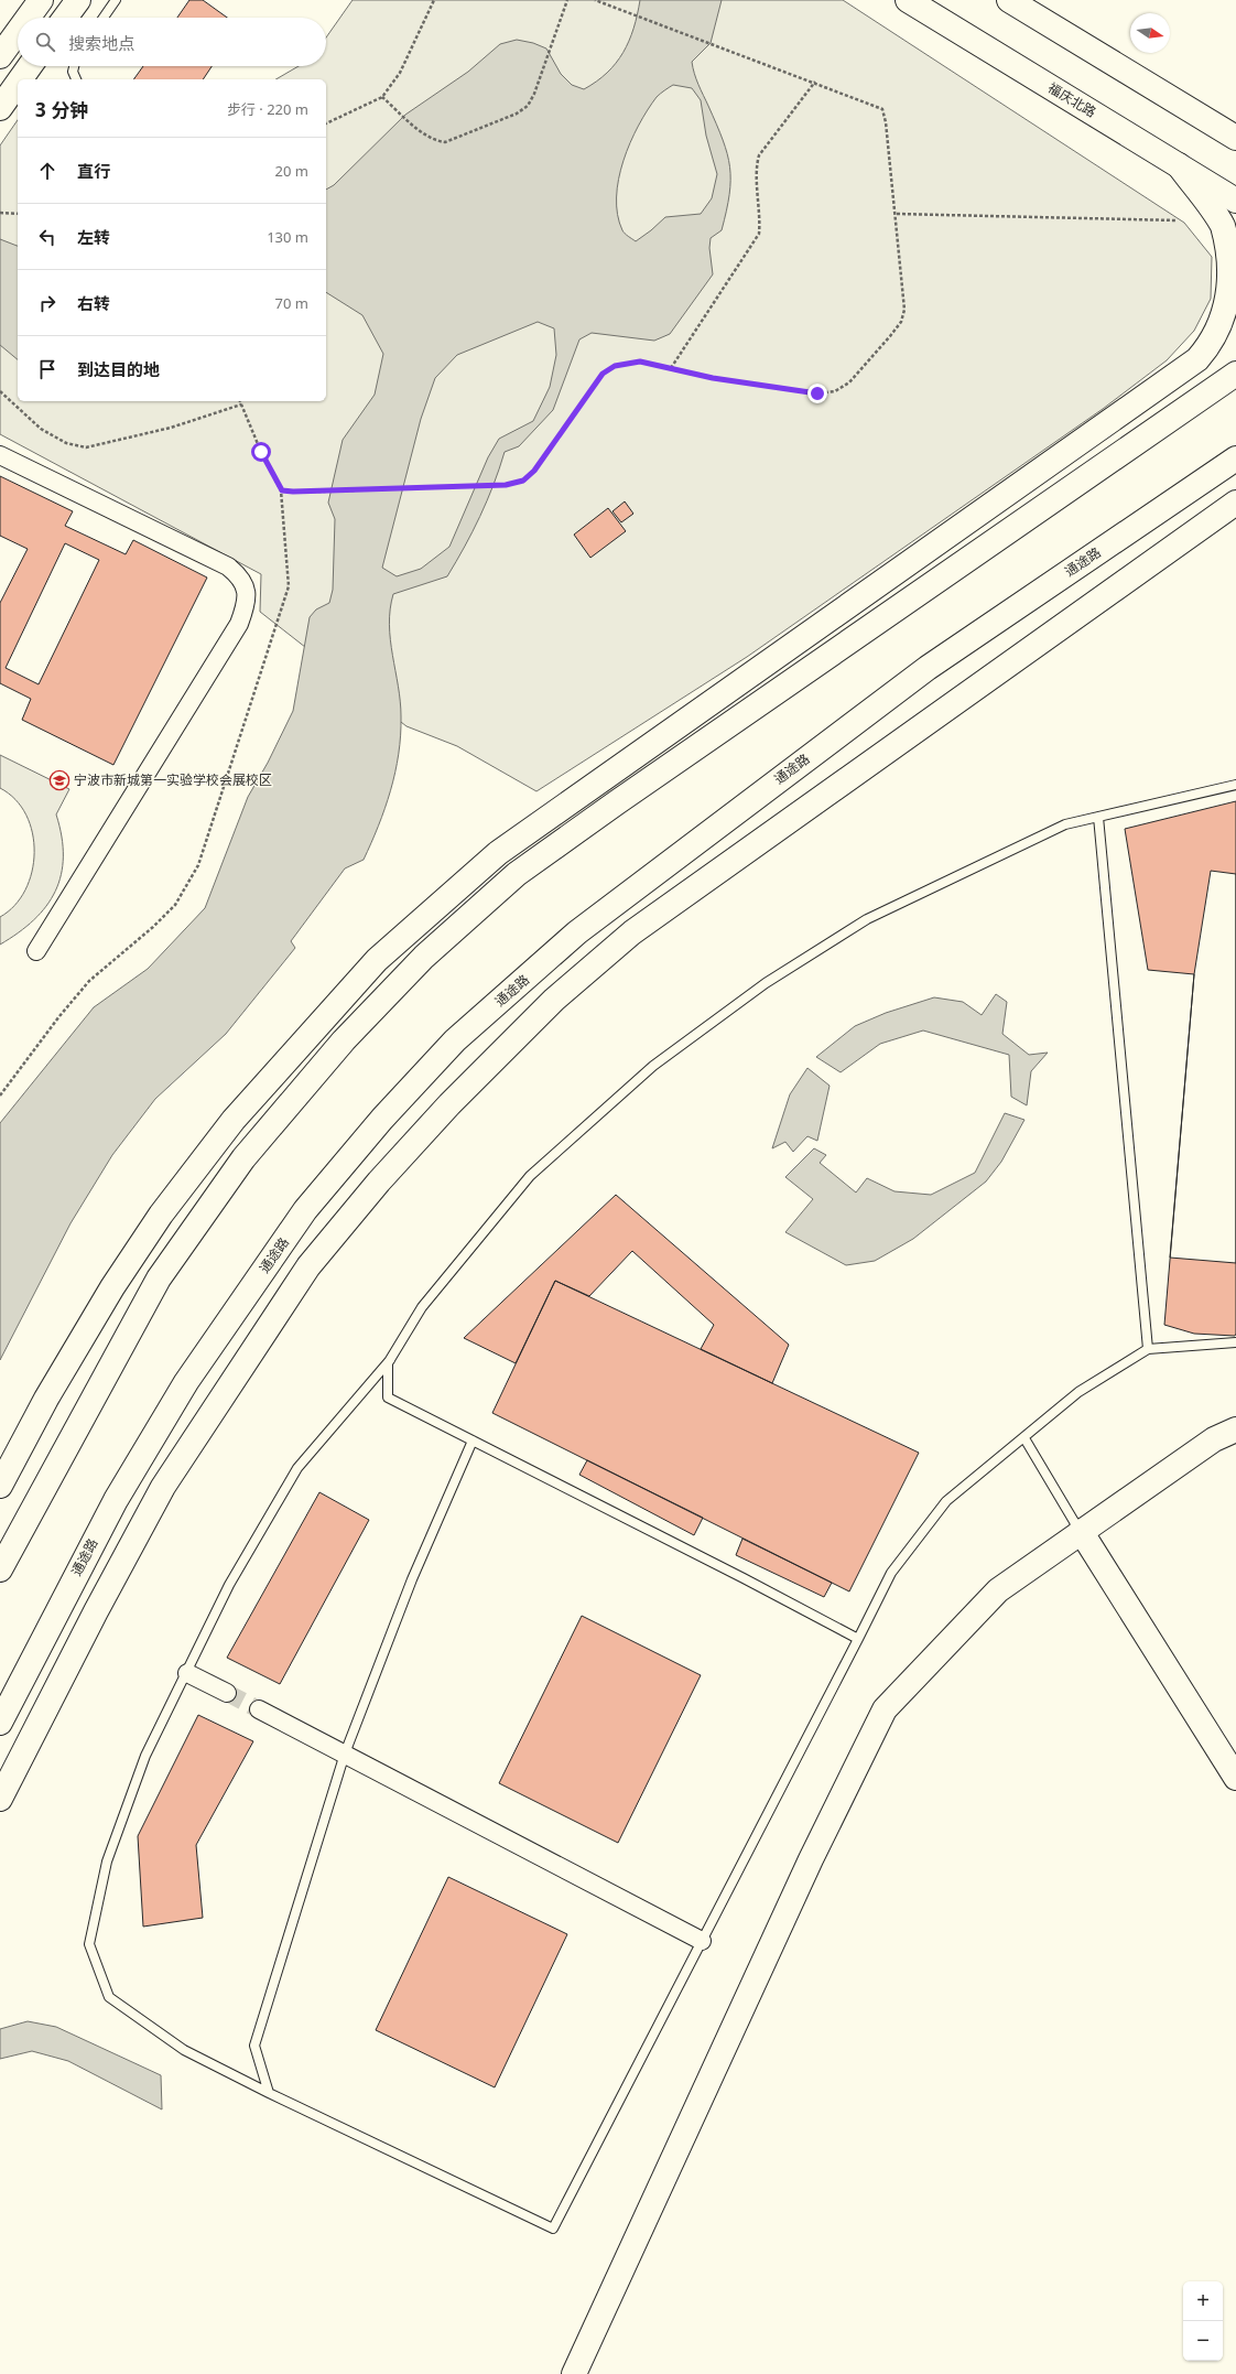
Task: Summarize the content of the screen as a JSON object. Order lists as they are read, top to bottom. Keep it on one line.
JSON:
{"streets":{"main road":["福庆北路","通途路"]},"places":{"school or university":["宁波市新城第一实验学校会展校区"]},"north":"right","page":{"search":"搜索地点","heading":["3 分钟","步行 · 220 m"],"list":[["直行","20 m"],["左转","130 m"],["右转","70 m"],"到达目的地"],"map_buttons":["+","−"]}}
